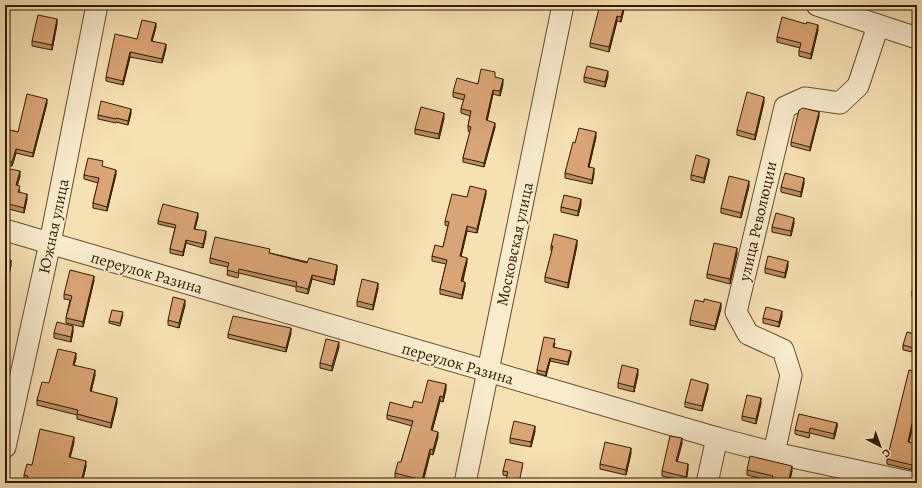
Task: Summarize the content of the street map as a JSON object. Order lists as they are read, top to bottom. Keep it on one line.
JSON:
{"streets":{"street":["улица Революции","Южная улица","Московская улица","переулок Разина"]},"crossings":[["улица Революции","переулок Разина"],["Южная улица","переулок Разина"],["Московская улица","переулок Разина"]],"north":"bottom right"}
